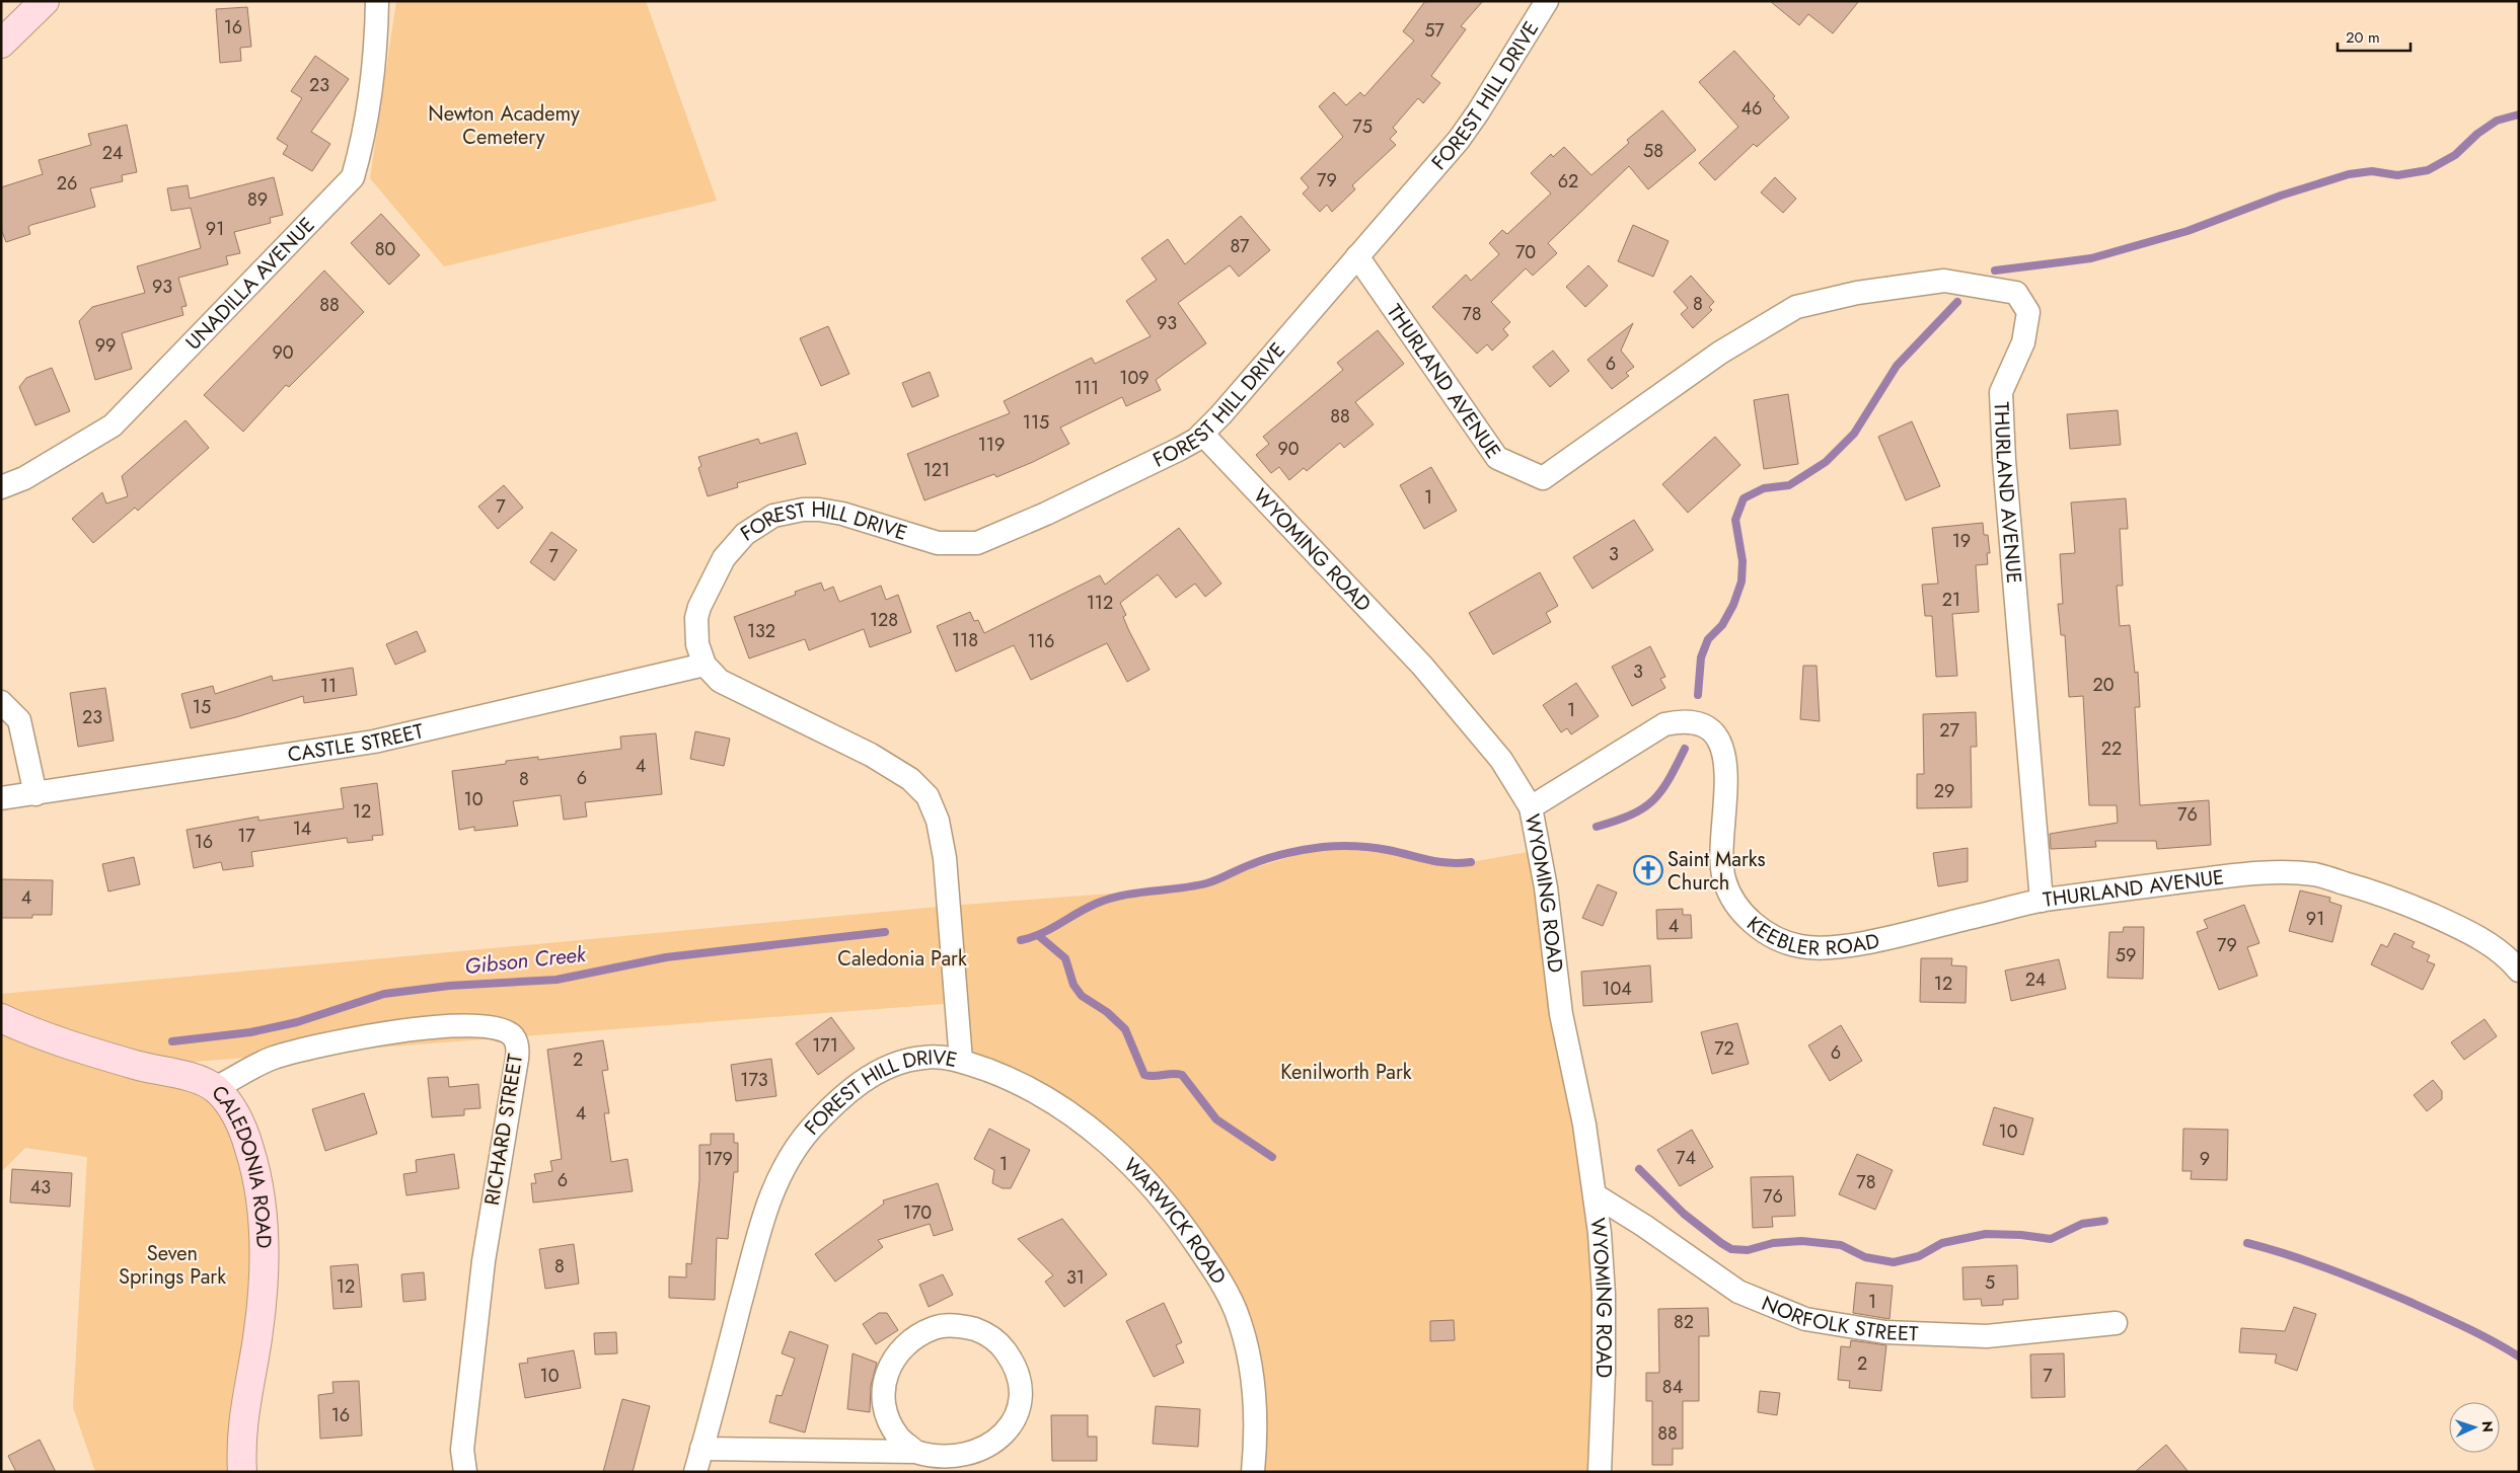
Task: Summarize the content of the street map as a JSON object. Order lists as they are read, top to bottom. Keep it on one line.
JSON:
{"streets":{"street":["FOREST HILL DRIVE","UNADILLA AVENUE","THURLAND AVENUE","WYOMING ROAD","CASTLE STREET","KEEBLER ROAD","RICHARD STREET","CALEDONIA ROAD","WARWICK ROAD","NORFOLK STREET"]},"crossings":[["FOREST HILL DRIVE","THURLAND AVENUE"],["FOREST HILL DRIVE","WYOMING ROAD"],["FOREST HILL DRIVE","CASTLE STREET"],["FOREST HILL DRIVE","WARWICK ROAD"],["THURLAND AVENUE","KEEBLER ROAD"],["WYOMING ROAD","KEEBLER ROAD"],["WYOMING ROAD","NORFOLK STREET"],["RICHARD STREET","CALEDONIA ROAD"]],"water":["Gibson Creek"],"parks":["Newton Academy Cemetery","Caledonia Park","Kenilworth Park","Seven Springs Park"],"places":{"church":["Saint Marks Church"]},"house_numbers":["16","57","23","46","75","58","24","79","62","26","89","91","87","80","70","93","8","88","78","93","99","90","6","109","111","88","115","119","90","121","1","7","19","3","7","21","112","128","132","118","116","3","20","11","15","1","23","27","22","4","6","8","29","10","12","76","14","17","16","4","91","4","79","59","24","12","104","171","72","6","2","173","4","10","74","179","9","1","6","78","43","76","170","8","31","5","12","1","82","2","10","7","84","16","88"],"scale_bar":"20 m","north":"right"}
